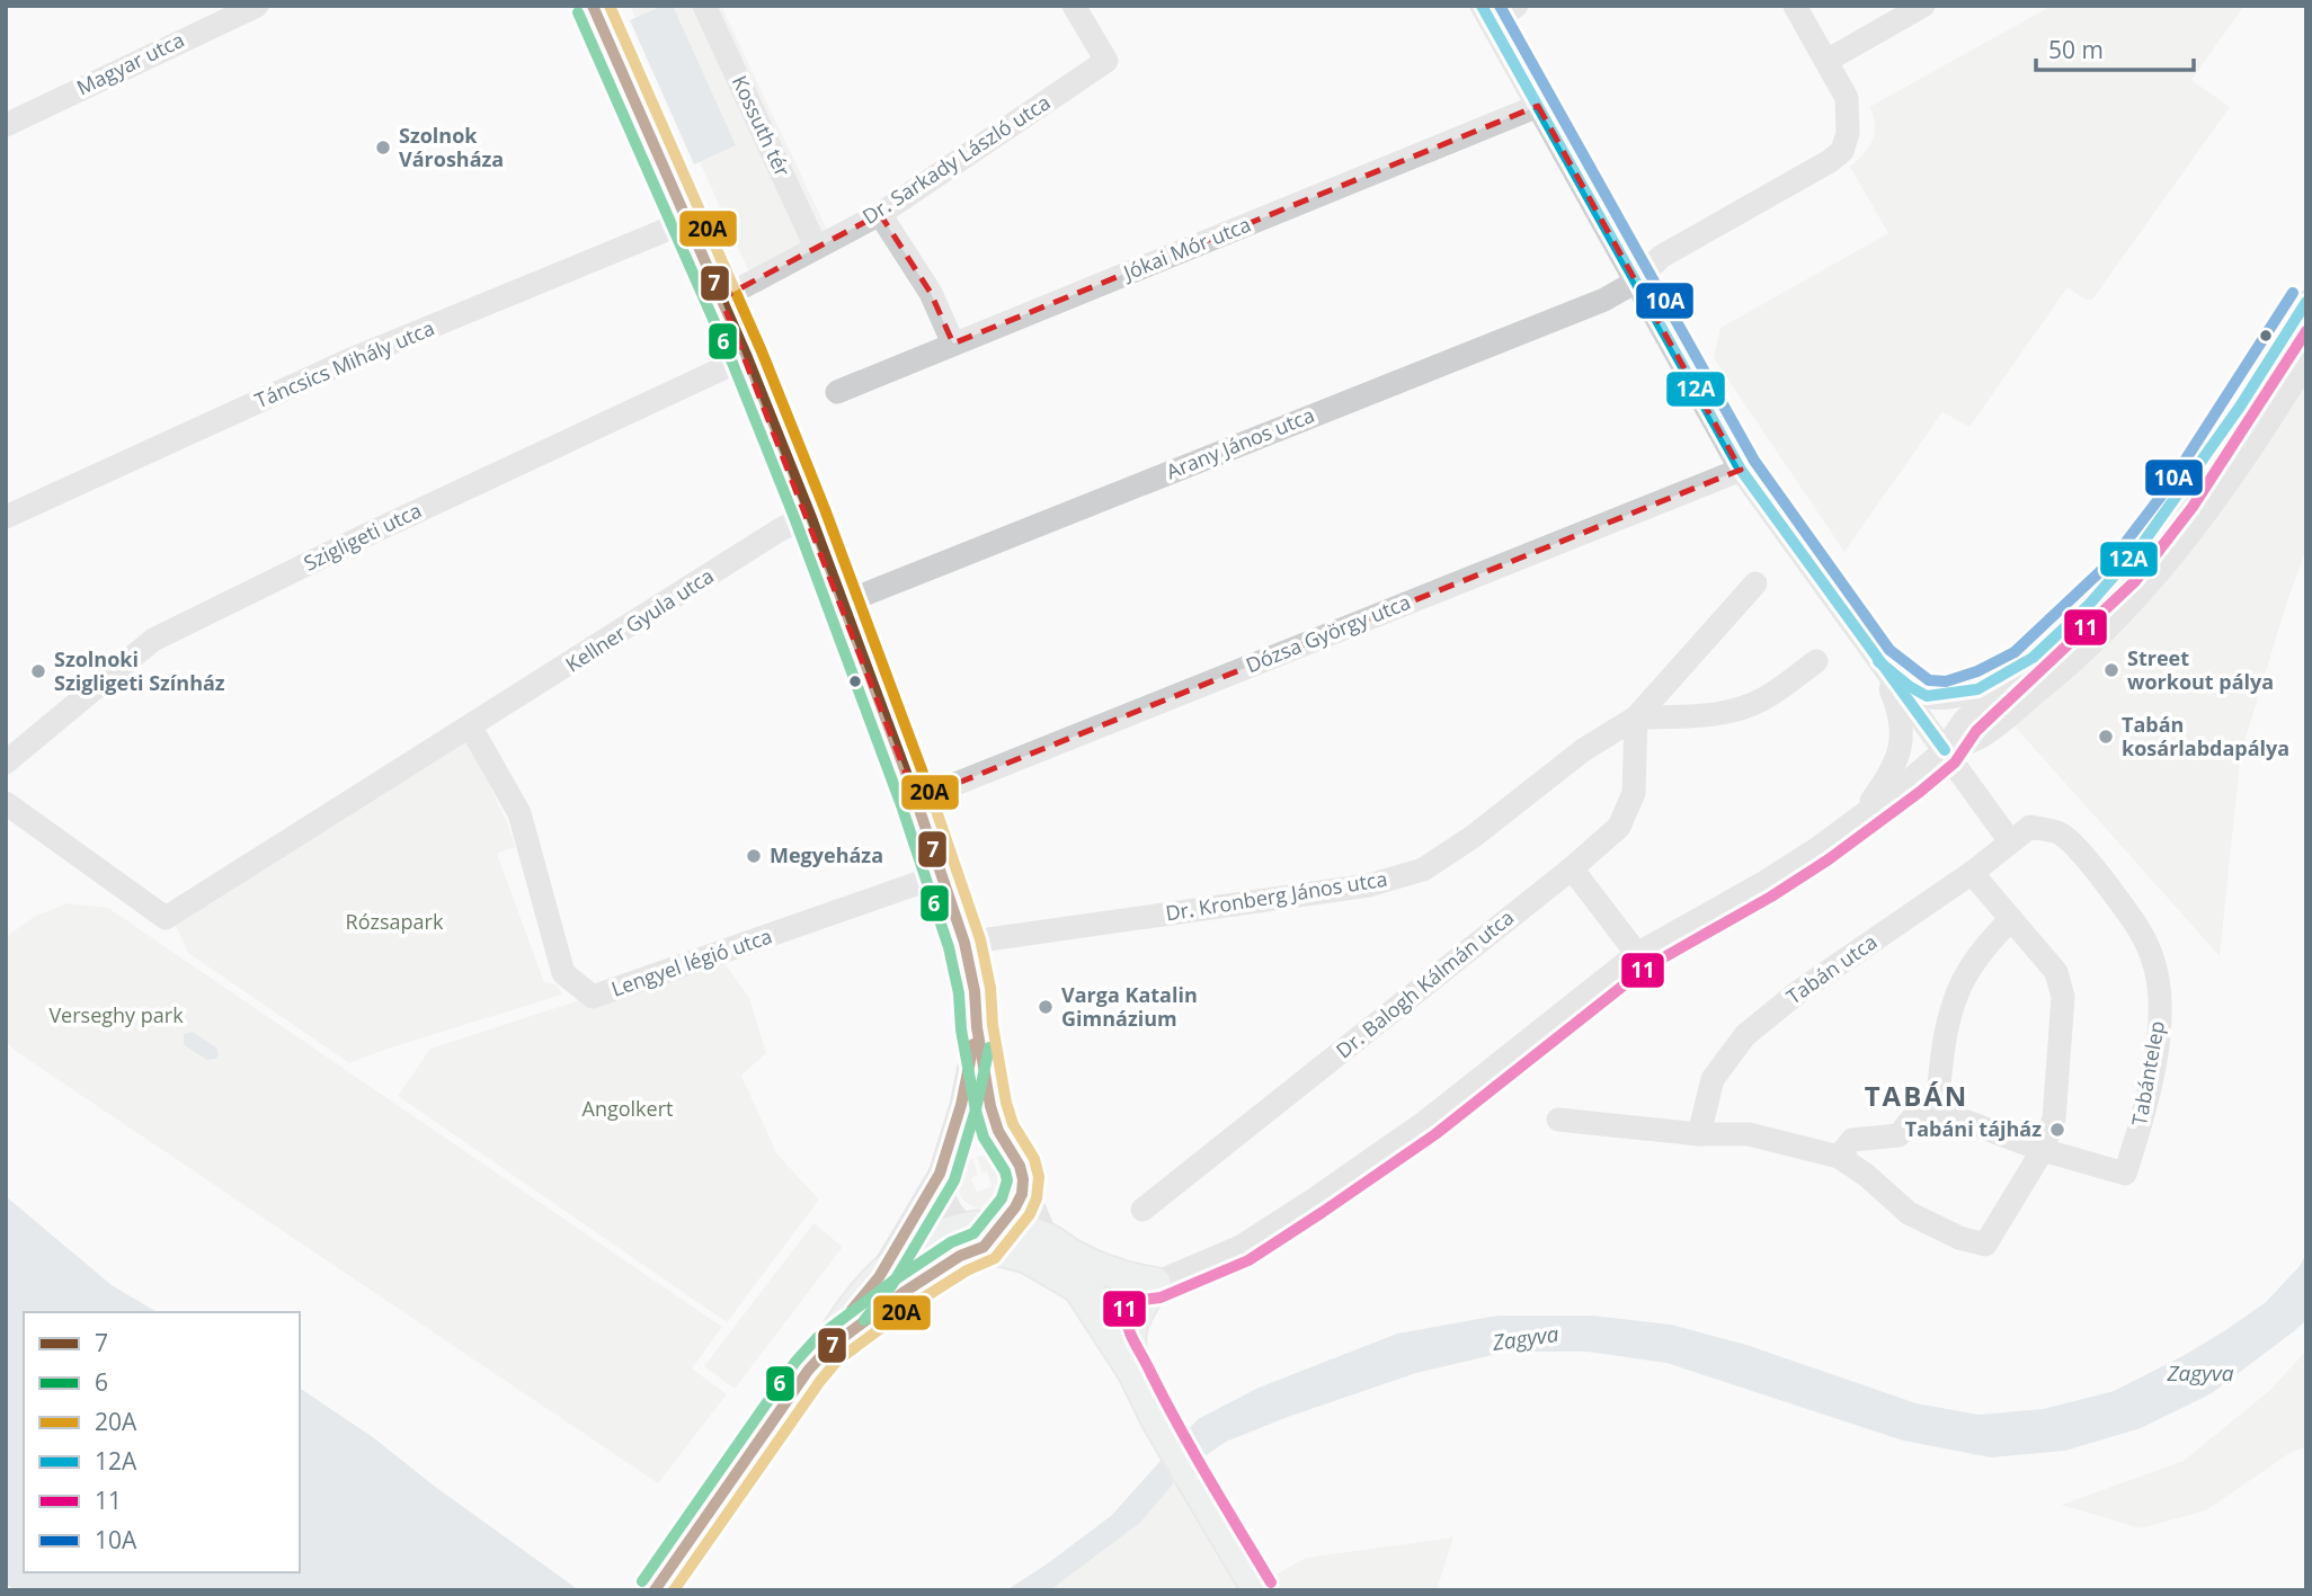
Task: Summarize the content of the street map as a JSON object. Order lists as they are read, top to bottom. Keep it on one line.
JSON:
{"streets":{"street":["Magyar utca","Kossuth tér","Dr. Sarkady László utca","Jókai Mór utca","Táncsics Mihály utca","Arany János utca","Szigligeti utca","Kellner Gyula utca","Dózsa György utca","Dr. Kronberg János utca","Lengyel légió utca","Tabán utca","Dr. Balogh Kálmán utca","Tabántelep"]},"crossings":[["Kossuth tér","Dr. Sarkady László utca"],["Kellner Gyula utca","Lengyel légió utca"],["Dr. Kronberg János utca","Dr. Balogh Kálmán utca"],["Tabán utca","Tabántelep"]],"districts":["TABÁN"],"water":["Zagyva"],"parks":["Rózsapark","Verseghy park","Angolkert"],"places":["Szolnok Városháza","Street workout pálya","Szolnoki Szigligeti Színház","Tabán kosárlabdapálya","Megyeháza","Varga Katalin Gimnázium","Tabáni tájház"],"lines":["transit line 7","transit line 20A","transit line 12A","transit line 10A","transit line 6","transit line 11"],"legend":["7","6","20A","12A","11","10A"],"scale_bar":"50 m"}
